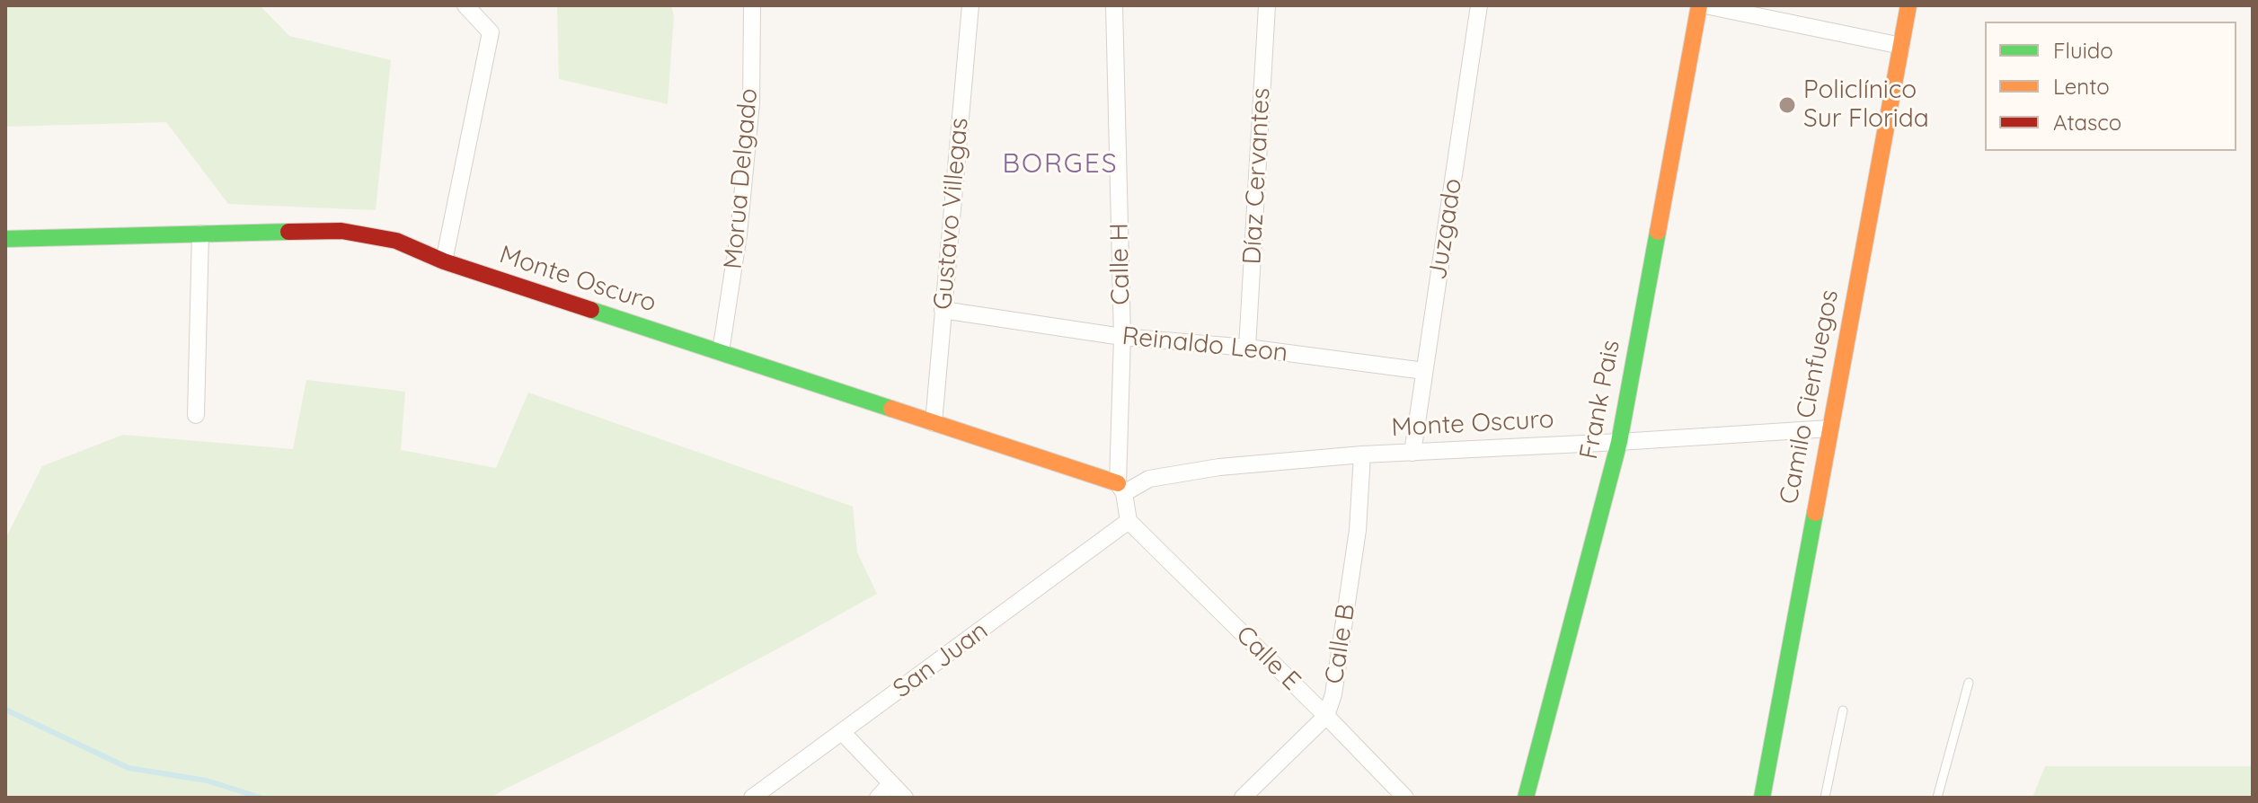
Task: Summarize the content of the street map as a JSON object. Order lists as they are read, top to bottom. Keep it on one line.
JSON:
{"streets":{"street":["Díaz Cervantes","Morua Delgado","Gustavo Villegas","Juzgado","Calle H","Monte Oscuro","Reinaldo Leon","Camilo Cienfuegos","Frank Pais","Calle B","Calle E","San Juan"]},"crossings":[["Díaz Cervantes","Reinaldo Leon"],["Morua Delgado","Monte Oscuro"],["Gustavo Villegas","Monte Oscuro"],["Gustavo Villegas","Reinaldo Leon"],["Juzgado","Monte Oscuro"],["Juzgado","Reinaldo Leon"],["Calle H","Monte Oscuro"],["Calle H","Reinaldo Leon"],["Calle H","Calle E"],["Calle H","San Juan"],["Monte Oscuro","Camilo Cienfuegos"],["Monte Oscuro","Frank Pais"],["Monte Oscuro","Calle B"],["Calle B","Calle E"],["Calle E","San Juan"]],"districts":["BORGES"],"places":["Policlínico Sur Florida"],"legend":["Fluido","Lento","Atasco"]}
